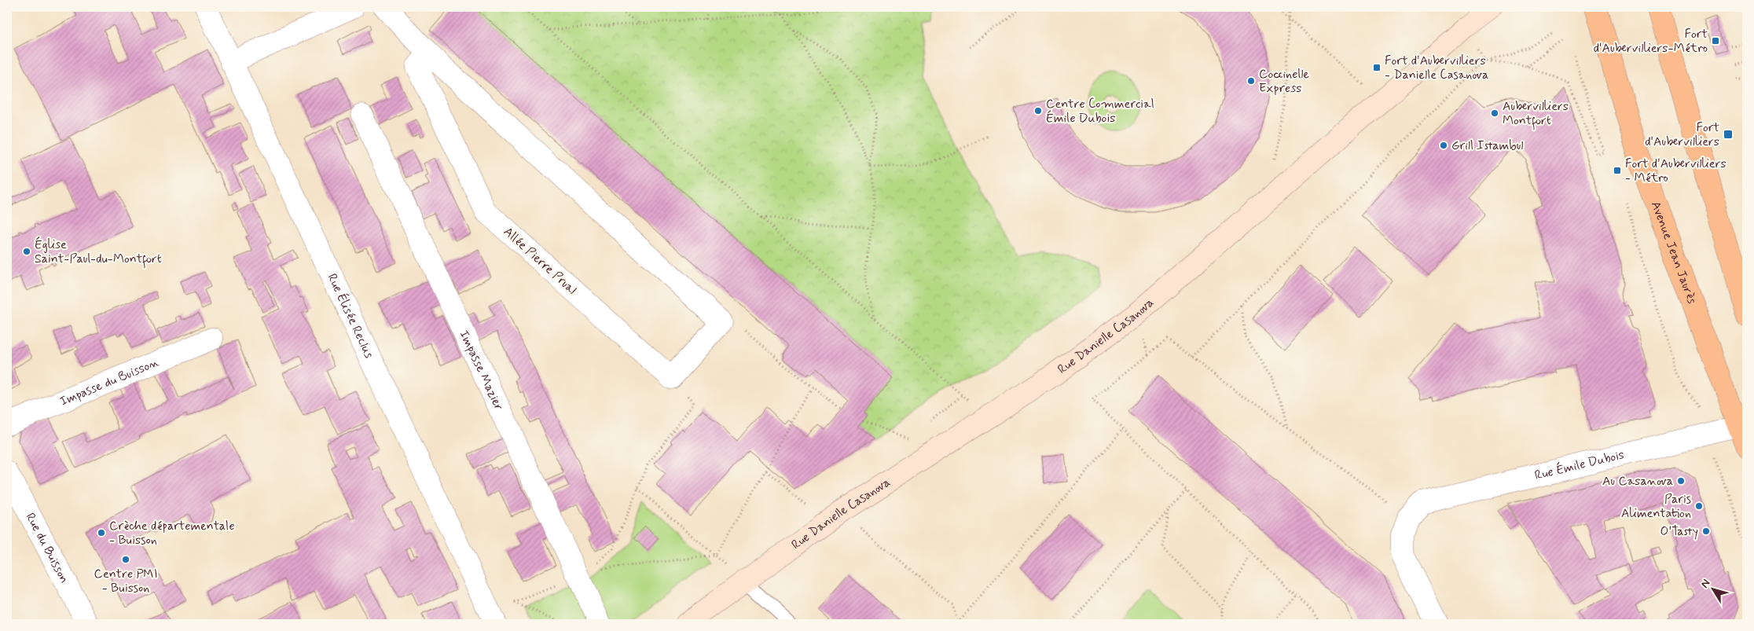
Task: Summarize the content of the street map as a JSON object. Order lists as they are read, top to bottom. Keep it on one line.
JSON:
{"streets":{"main road":["Avenue Jean Jaurès","Rue Danielle Casanova"],"street":["Allée Pierre Prual","Rue Élisée Reclus","Impasse Mazier","Impasse du Buisson","Rue Émile Dubois","Rue du Buisson"]},"crossings":[["Avenue Jean Jaurès","Rue Émile Dubois"]],"places":{"transit":["Fort d'Aubervilliers-Métro","Fort d'Aubervilliers - Danielle Casanova","Fort d'Aubervilliers","Fort d'Aubervilliers - Métro"],"other":["Coccinelle Express","Centre Commercial Émile Dubois","Aubervilliers Montfort","Grill Istambul","Église Saint-Paul-du-Montfort","Au Casanova","Paris Alimentation","O'Tasty","Crèche départementale - Buisson","Centre PMI - Buisson"]},"north":"top left"}
